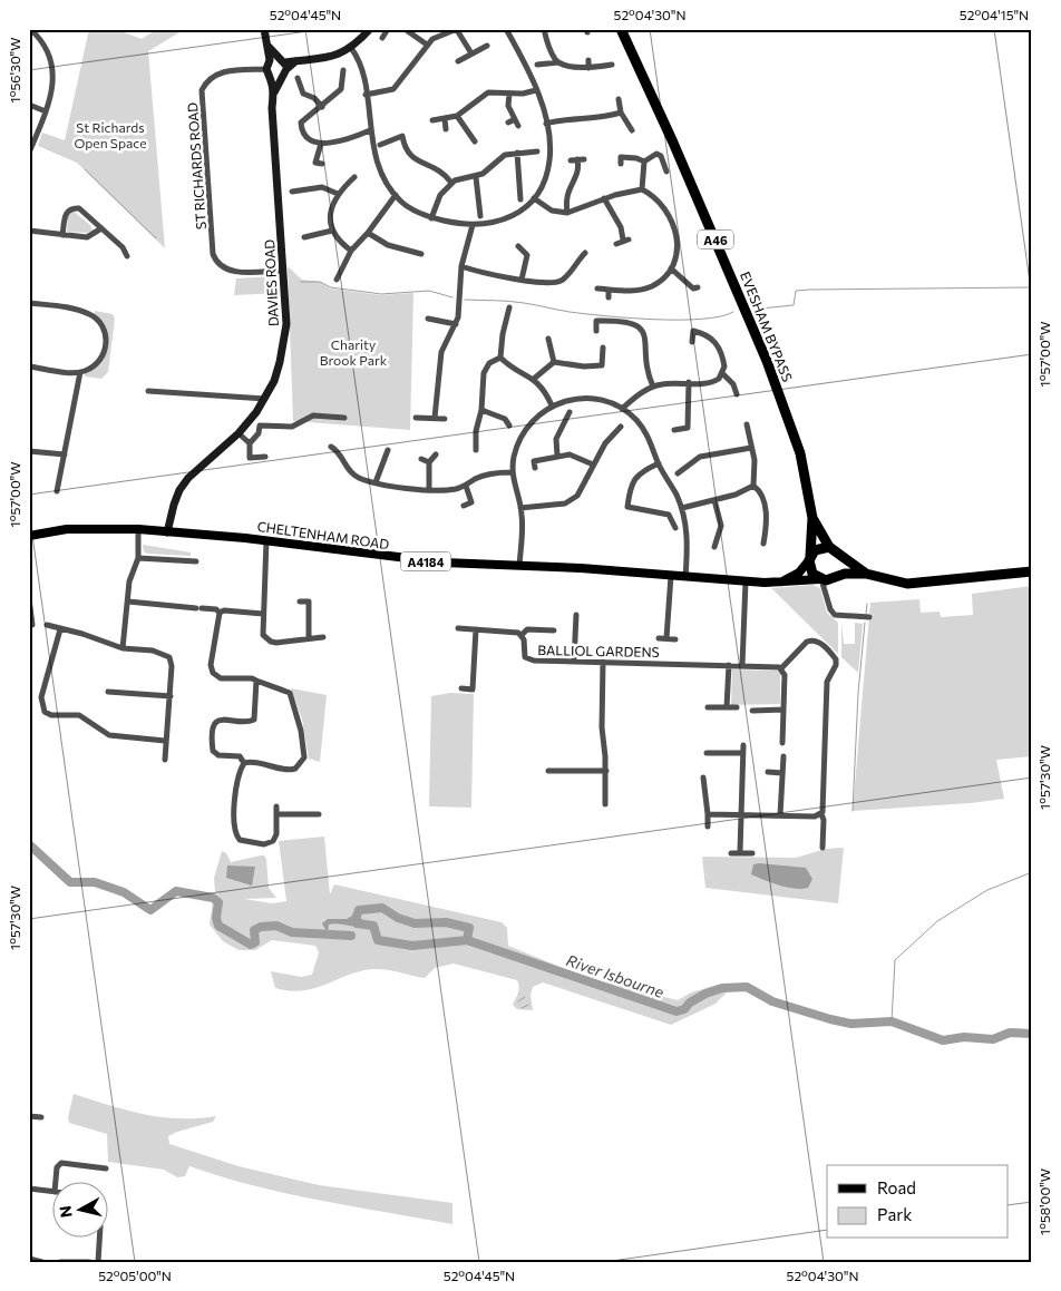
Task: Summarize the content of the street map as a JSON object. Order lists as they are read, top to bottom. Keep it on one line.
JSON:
{"streets":{"highway":["A46","EVESHAM BYPASS"],"main road":["CHELTENHAM ROAD","A4184"],"street":["ST RICHARDS ROAD","DAVIES ROAD","BALLIOL GARDENS"]},"crossings":[["ST RICHARDS ROAD","DAVIES ROAD"],["A46","EVESHAM BYPASS"],["A46","CHELTENHAM ROAD"],["DAVIES ROAD","CHELTENHAM ROAD"],["EVESHAM BYPASS","CHELTENHAM ROAD"]],"water":["River Isbourne"],"parks":["St Richards Open Space","Charity Brook Park"],"legend":["Road","Park"],"north":"left","coordinates":["52°04'45\"N","52°04'30\"N","52°04'15\"N","1°56'30\"W","1°57'00\"W","1°57'30\"W","1°58'00\"W","52°05'00\"N"]}
